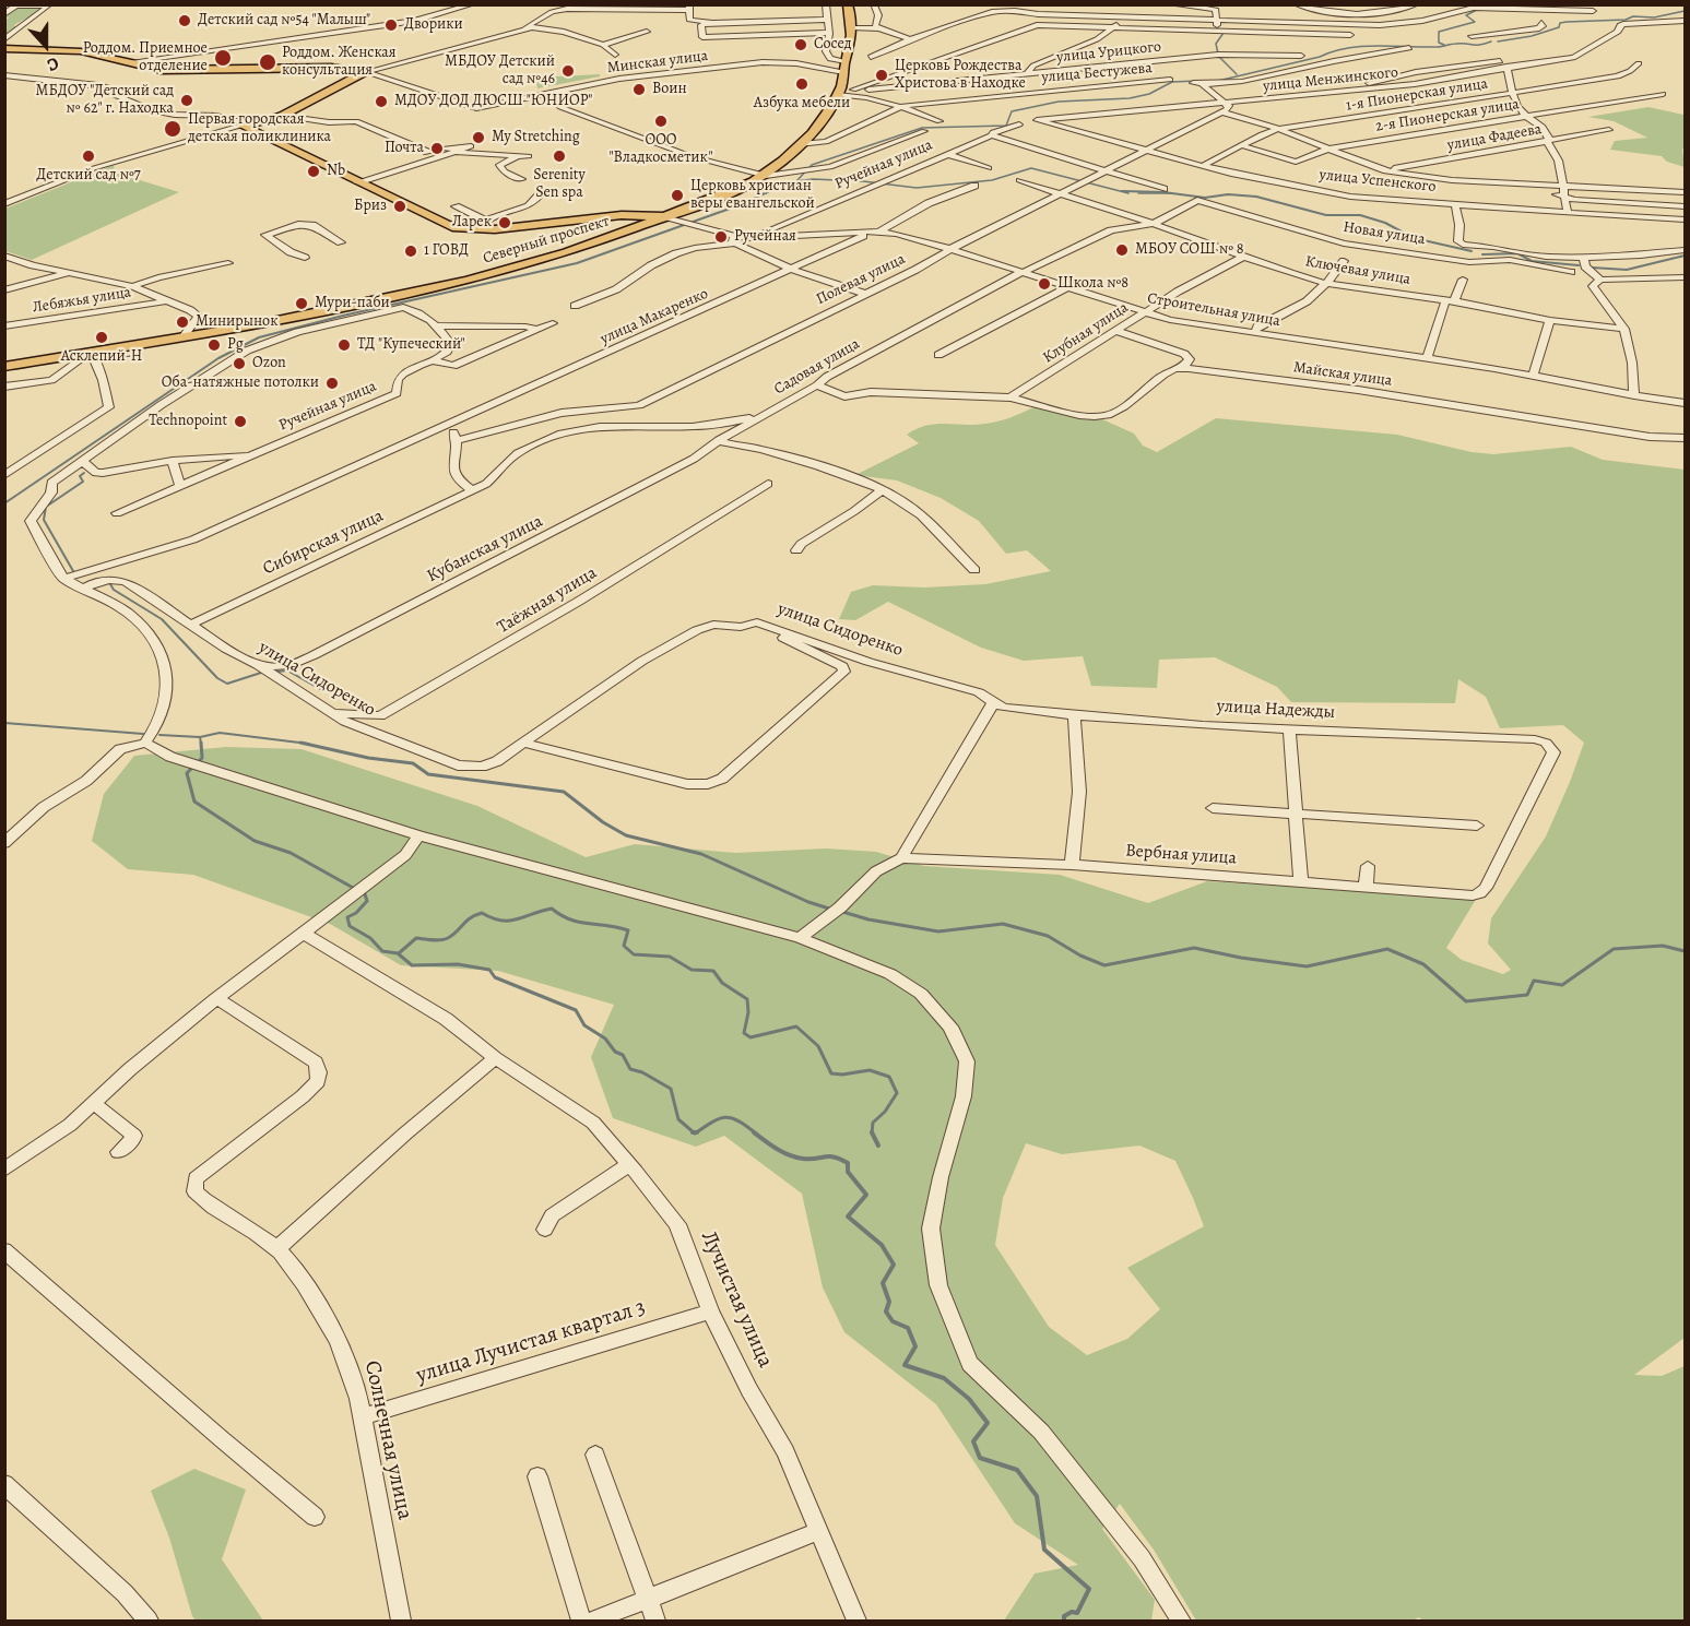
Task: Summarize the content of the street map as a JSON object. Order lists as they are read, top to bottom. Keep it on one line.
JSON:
{"streets":{"main road":["Северный проспект"],"street":["улица Урицкого","Минская улица","улица Бестужева","улица Менжинского","1-я Пионерская улица","2-я Пионерская улица","улица Фадеева","Ручейная улица","улица Успенского","Новая улица","Ключевая улица","Полевая улица","Лебяжья улица","Строительная улица","улица Макаренко","Клубная улица","Садовая улица","Майская улица","Сибирская улица","Кубанская улица","Таёжная улица","улица Сидоренко","улица Надежды","Вербная улица","Лучистая улица","улица Лучистая квартал 3","Солнечная улица"]},"crossings":[["улица Урицкого","Северный проспект"],["Минская улица","Северный проспект"],["улица Бестужева","Северный проспект"],["улица Менжинского","улица Успенского"],["1-я Пионерская улица","2-я Пионерская улица"],["1-я Пионерская улица","улица Успенского"],["Ручейная улица","Строительная улица"],["улица Успенского","Полевая улица"],["Новая улица","Садовая улица"],["Северный проспект","Строительная улица"],["Ключевая улица","Полевая улица"],["Ключевая улица","Клубная улица"],["Ключевая улица","Садовая улица"],["Полевая улица","Строительная улица"],["Строительная улица","улица Макаренко"],["Строительная улица","Клубная улица"],["Строительная улица","Садовая улица"],["Садовая улица","Сибирская улица"],["Садовая улица","Кубанская улица"],["Сибирская улица","улица Сидоренко"],["Кубанская улица","улица Сидоренко"],["Таёжная улица","улица Сидоренко"],["улица Сидоренко","улица Надежды"],["улица Надежды","Вербная улица"],["Лучистая улица","улица Лучистая квартал 3"],["улица Лучистая квартал 3","Солнечная улица"]],"places":["Детский сад №54 \"Малыш\"","Дворики","Сосед","Роддом. Приемное отделение","Роддом. Женская консультация","МБДОУ Детский сад №46","Церковь Рождества Христова в Находке","Азбука мебели","Воин","МБДОУ \"Детский сад № 62\" г. Находка","МДОУ ДОД ДЮСШ \"ЮНИОР\"","ООО \"Владкосметик\"","Первая городская детская поликлиника","My Stretching","Почта","Детский сад №7","Serenity Sen spa","Nb","Церковь христиан веры евангельской","Бриз","Ларек","Ручейная","МБОУ СОШ № 8","1 ГОВД","Школа №8","Мури-паби","Минирынок","Асклепий-Н","Pg","ТД \"Купеческий\"","Ozon","Оба-натяжные потолки","Technopoint"],"north":"bottom"}
